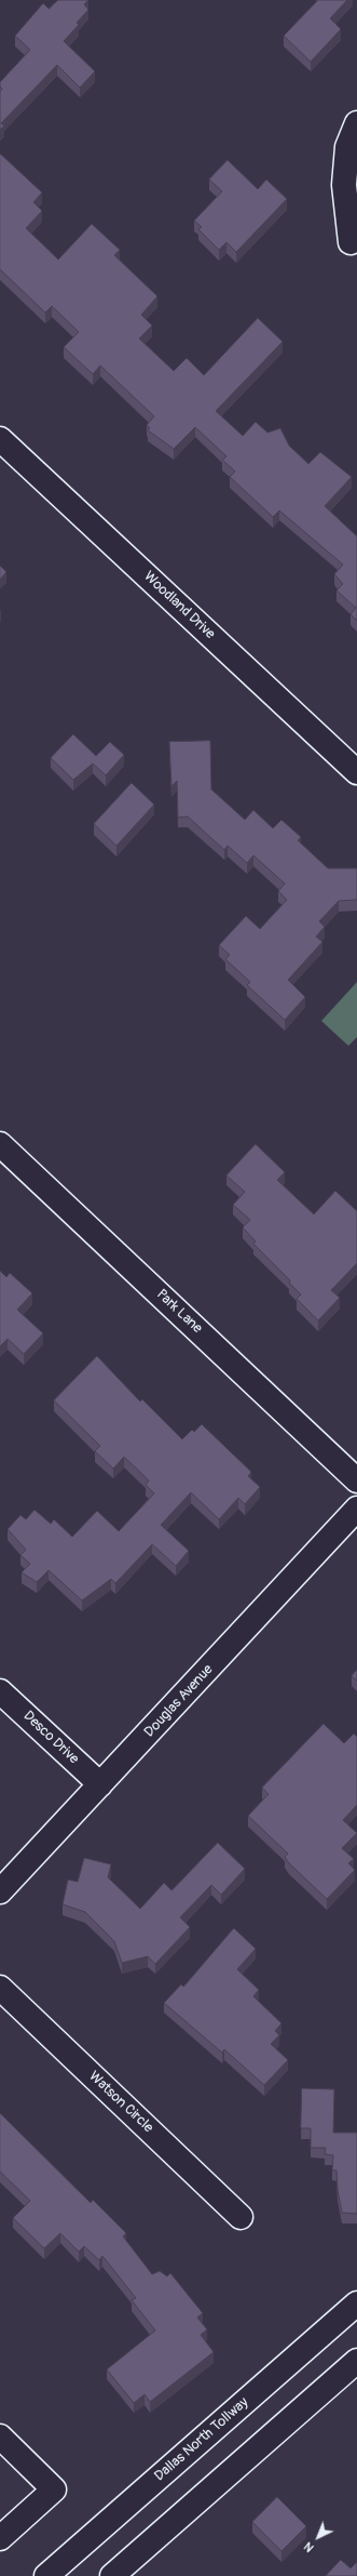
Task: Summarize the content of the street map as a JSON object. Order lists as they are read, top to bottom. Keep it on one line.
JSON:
{"streets":{"main road":["Woodland Drive","Park Lane","Douglas Avenue","Desco Drive","Watson Circle","Dallas North Tollway"]},"crossings":[["Douglas Avenue","Desco Drive"]],"north":"bottom left"}
